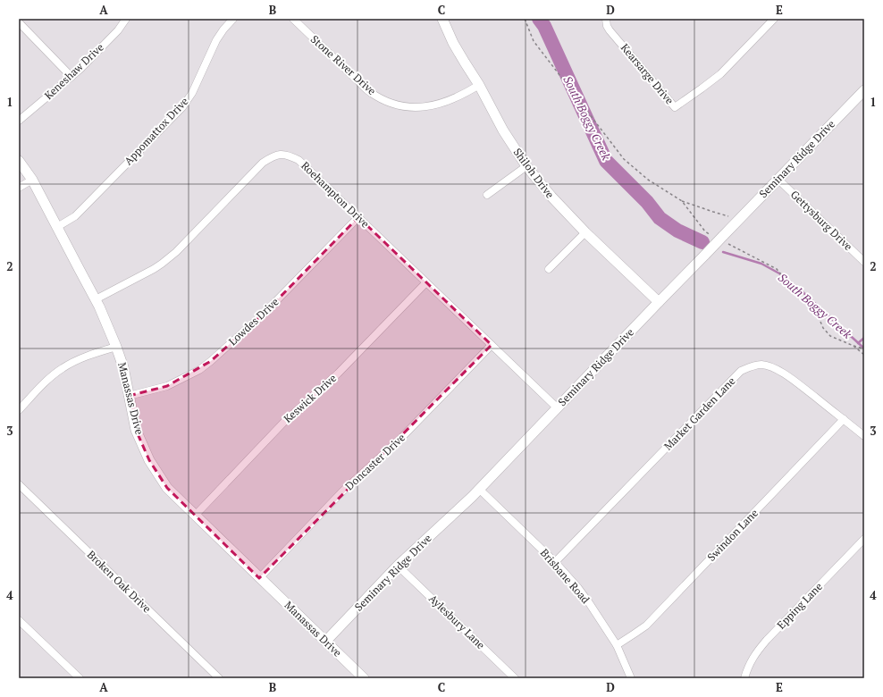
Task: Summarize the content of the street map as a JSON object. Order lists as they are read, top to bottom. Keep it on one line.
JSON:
{"streets":{"street":["Stone River Drive","Keneshaw Drive","Kearsarge Drive","Appomattox Drive","Seminary Ridge Drive","Shiloh Drive","Roehampton Drive","Gettysburg Drive","Lowdes Drive","Manassas Drive","Keswick Drive","Market Garden Lane","Doncaster Drive","Swindon Lane","Brisbane Road","Broken Oak Drive","Epping Lane","Aylesbury Lane"]},"crossings":[["Stone River Drive","Shiloh Drive"],["Appomattox Drive","Manassas Drive"],["Seminary Ridge Drive","Shiloh Drive"],["Seminary Ridge Drive","Roehampton Drive"],["Seminary Ridge Drive","Gettysburg Drive"],["Seminary Ridge Drive","Manassas Drive"],["Seminary Ridge Drive","Brisbane Road"],["Seminary Ridge Drive","Aylesbury Lane"],["Roehampton Drive","Lowdes Drive"],["Roehampton Drive","Manassas Drive"],["Roehampton Drive","Keswick Drive"],["Roehampton Drive","Doncaster Drive"],["Lowdes Drive","Manassas Drive"],["Manassas Drive","Keswick Drive"],["Manassas Drive","Doncaster Drive"],["Market Garden Lane","Swindon Lane"],["Market Garden Lane","Brisbane Road"],["Swindon Lane","Brisbane Road"]],"water":["South Boggy Creek"],"grid":{"columns":["A","B","C","D","E"],"rows":["1","2","3","4"]}}
